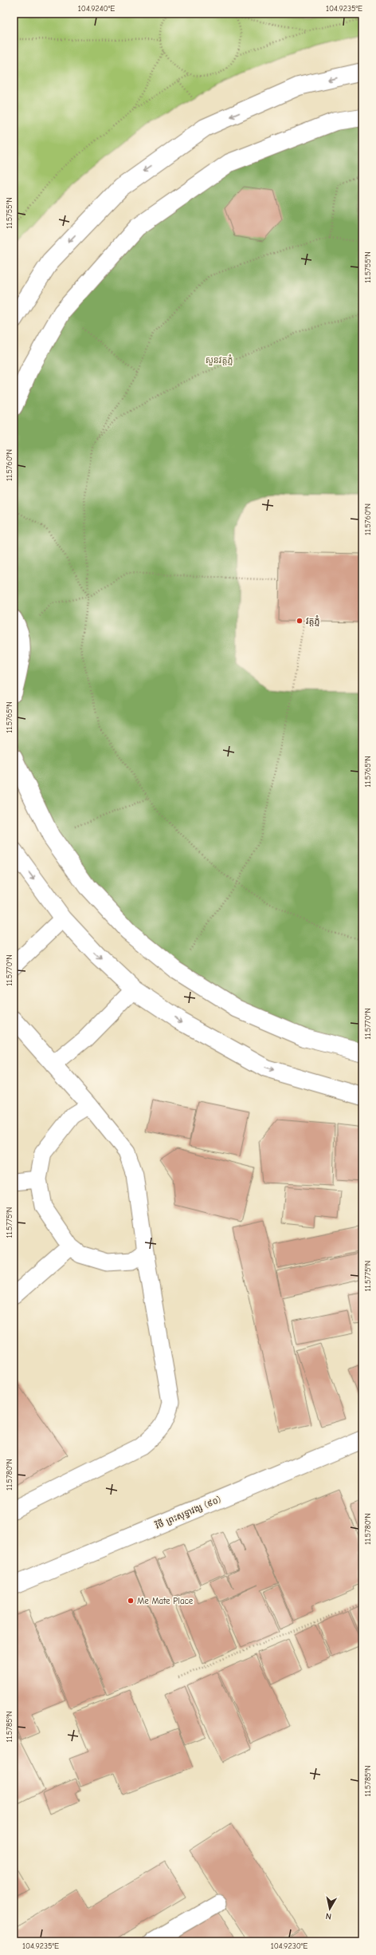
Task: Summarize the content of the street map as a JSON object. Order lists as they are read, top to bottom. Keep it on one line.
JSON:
{"streets":{"street":["វិថី ព្រះសុទ្ធាវង្ស (៩០)"]},"parks":["សួនវត្ដភ្នំ"],"places":["វត្ដភ្នំ","Me Mate Place"],"north":"bottom","coordinates":["104.9240°E","104.9235°E","11.5755°N","11.5760°N","11.5765°N","11.5770°N","11.5775°N","11.5780°N","11.5785°N","104.9230°E"]}
